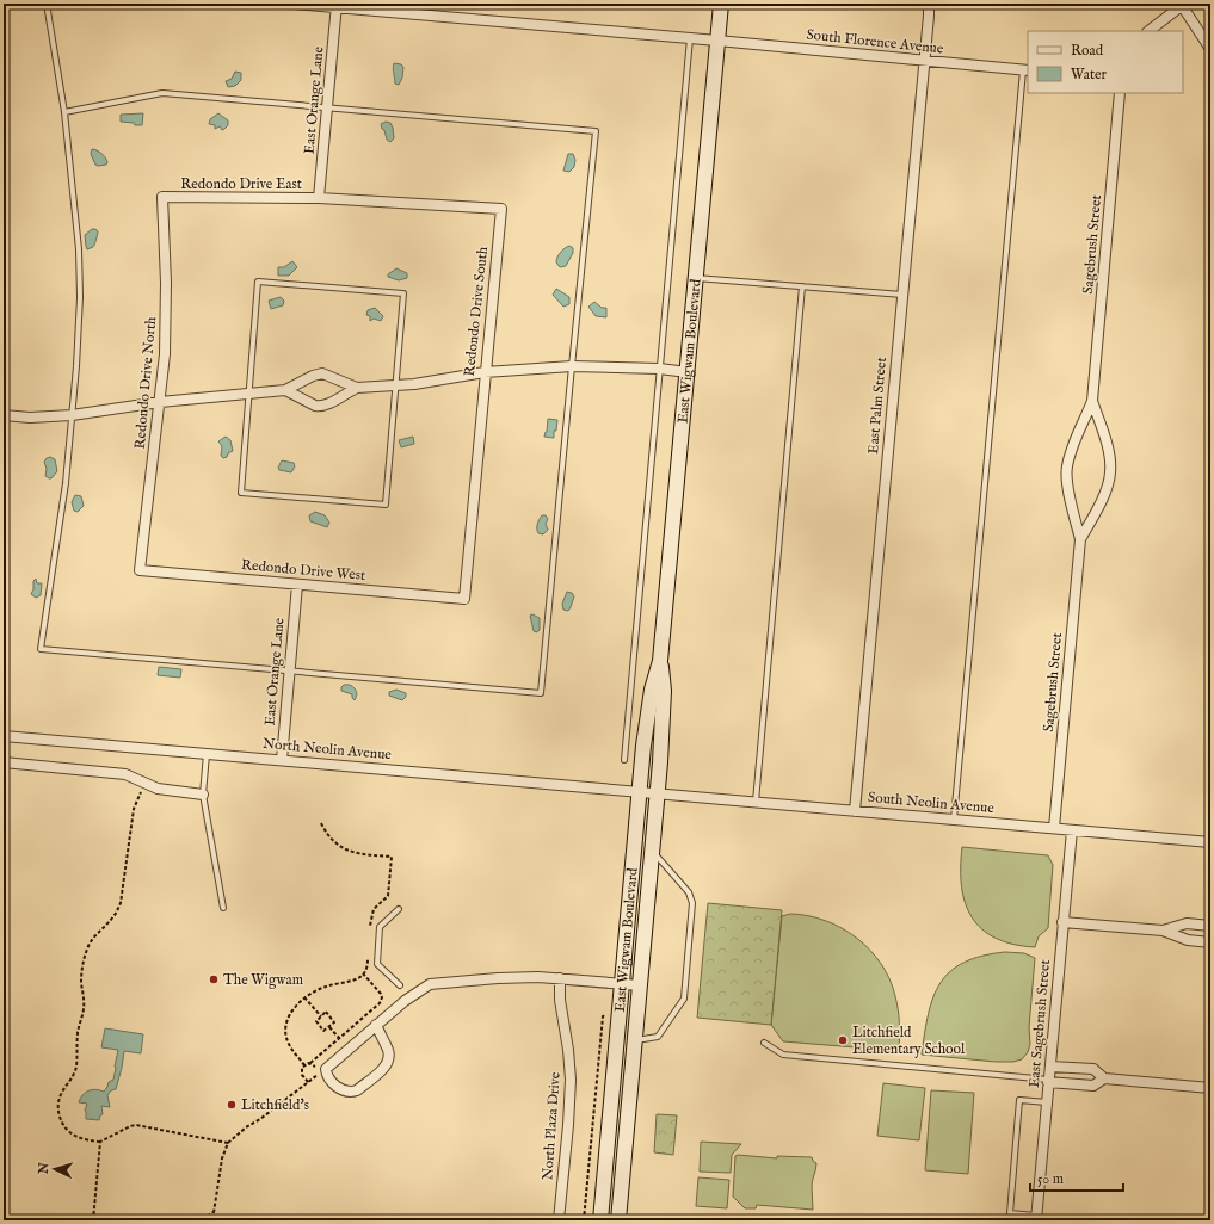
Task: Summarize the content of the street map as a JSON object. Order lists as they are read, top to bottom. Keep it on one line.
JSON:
{"streets":{"street":["South Florence Avenue","East Orange Lane","Redondo Drive East","Sagebrush Street","Redondo Drive South","East Wigwam Boulevard","Redondo Drive North","East Palm Street","Redondo Drive West","North Neolin Avenue","South Neolin Avenue","East Sagebrush Street","North Plaza Drive"]},"crossings":[["South Florence Avenue","East Orange Lane"],["South Florence Avenue","East Wigwam Boulevard"],["South Florence Avenue","East Palm Street"],["East Orange Lane","Redondo Drive East"],["East Orange Lane","Redondo Drive South"],["East Orange Lane","Redondo Drive West"],["East Orange Lane","North Neolin Avenue"],["Redondo Drive East","Redondo Drive South"],["Redondo Drive East","Redondo Drive North"],["Sagebrush Street","South Neolin Avenue"],["Redondo Drive South","Redondo Drive West"],["East Wigwam Boulevard","North Neolin Avenue"],["East Wigwam Boulevard","South Neolin Avenue"],["Redondo Drive North","Redondo Drive West"],["East Palm Street","South Neolin Avenue"],["North Neolin Avenue","South Neolin Avenue"],["South Neolin Avenue","East Sagebrush Street"]],"places":["The Wigwam","Litchfield Elementary School","Litchfield's"],"legend":["Road","Water"],"scale_bar":"50 m","north":"left"}
